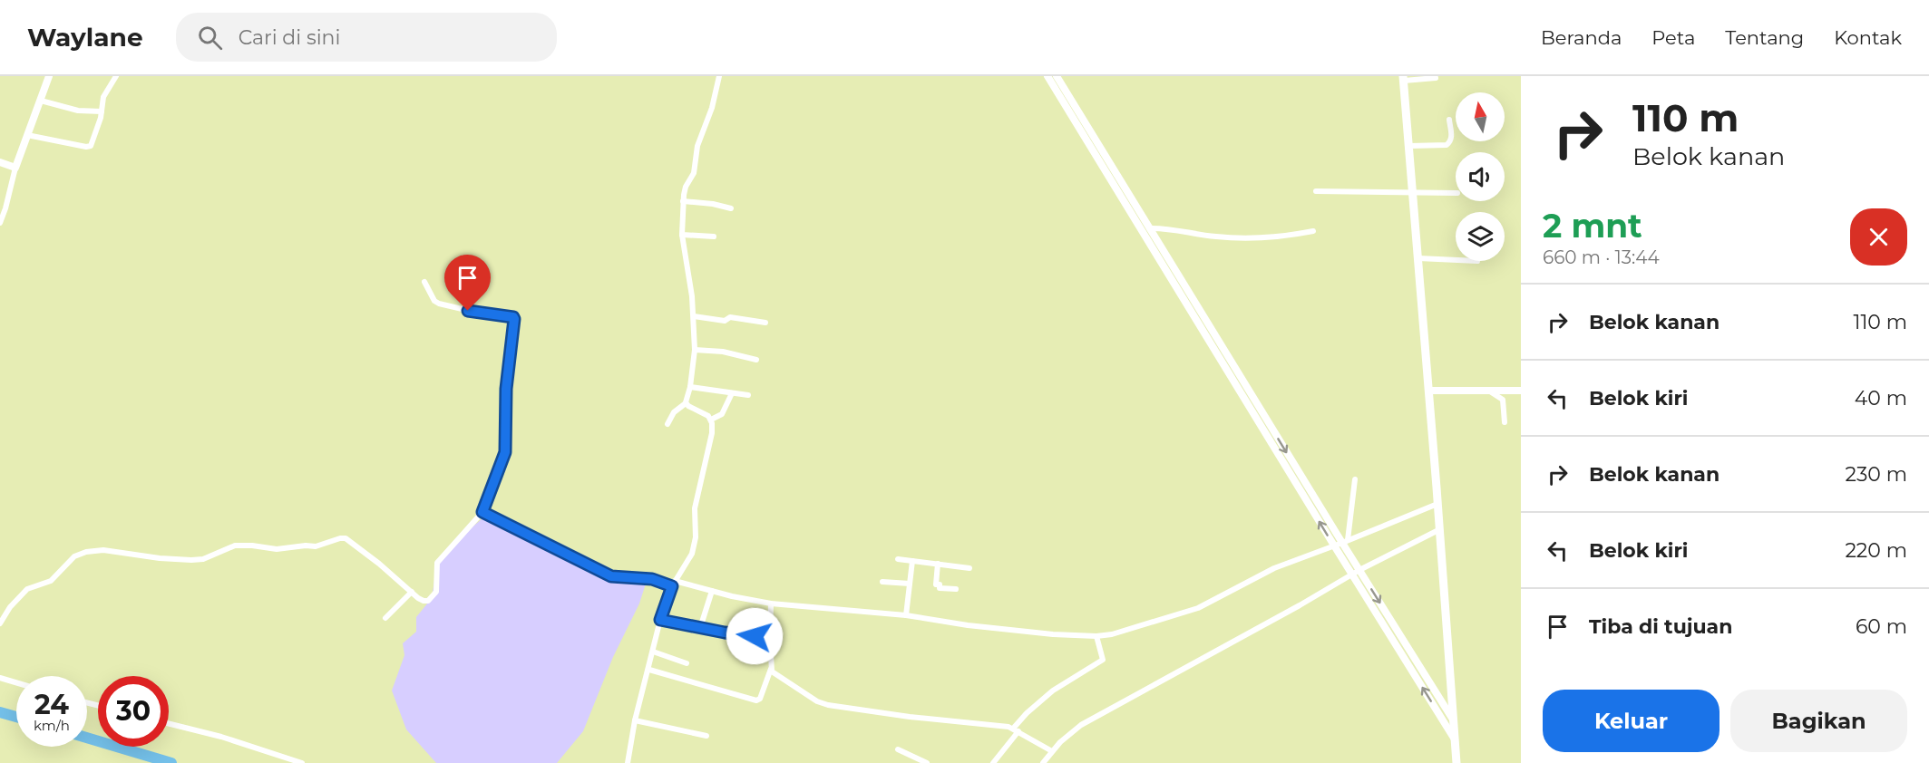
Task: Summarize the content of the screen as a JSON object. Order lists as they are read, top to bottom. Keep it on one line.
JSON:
{"north":"top","page":{"header":"Waylane","search":"Cari di sini","nav":["Beranda","Peta","Tentang","Kontak"],"turn":["110 m","Belok kanan"],"heading":["2 mnt","660 m · 13:44"],"list":[{"name":"Belok kanan","value":"110 m"},{"name":"Belok kiri","value":"40 m"},{"name":"Belok kanan","value":"230 m"},{"name":"Belok kiri","value":"220 m"},{"name":"Tiba di tujuan","value":"60 m"}],"speed":"24 km/h","limit":"30","buttons":["Keluar","Bagikan"]}}
